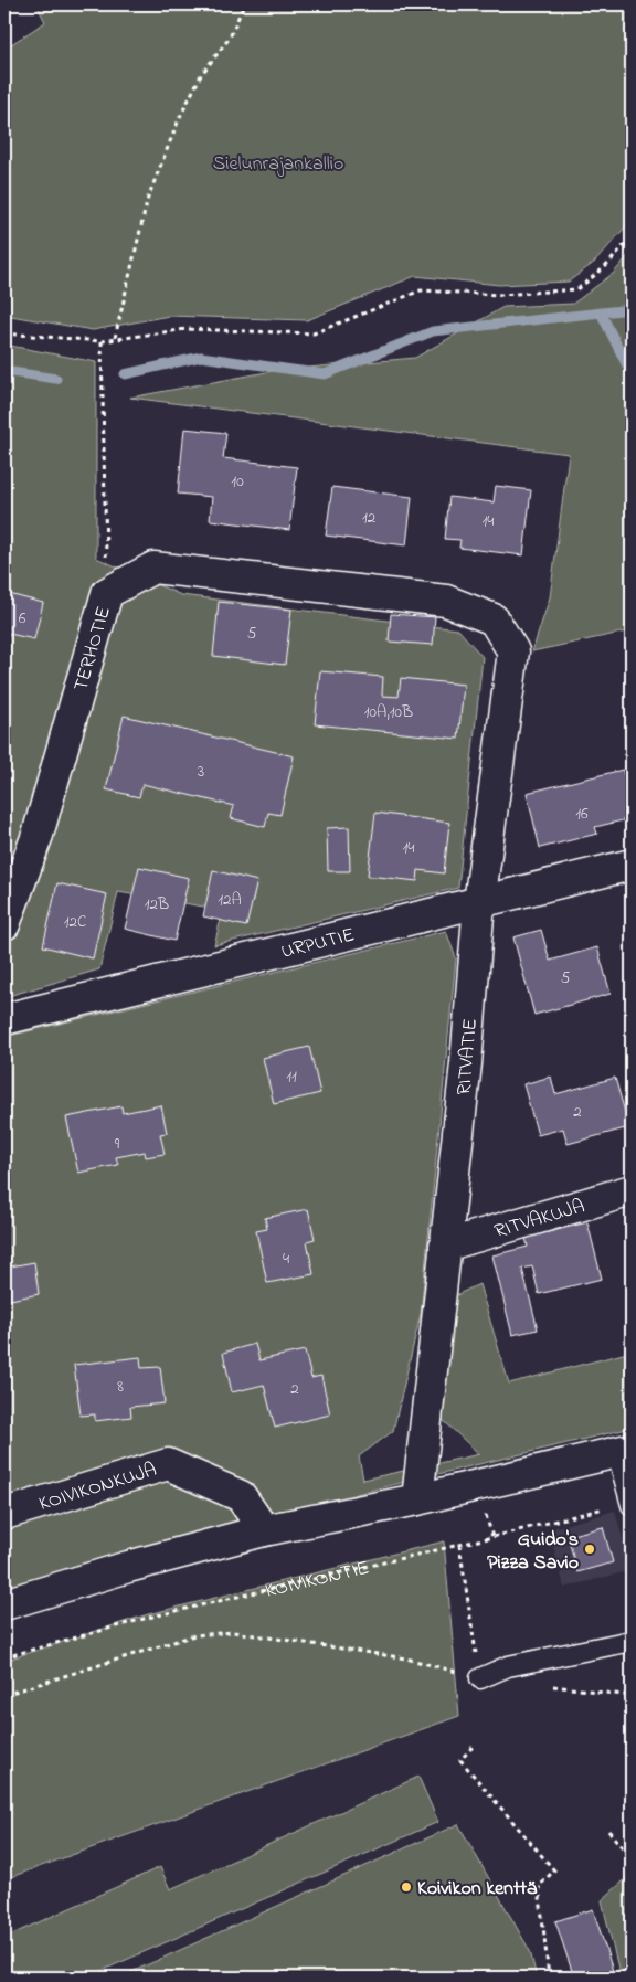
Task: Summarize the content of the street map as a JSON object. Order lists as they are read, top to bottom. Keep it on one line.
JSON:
{"streets":{"street":["TERHOTIE","URPUTIE","RITVATIE","RITVAKUJA","KOIVIKONKUJA"],"path":["KOIVIKONTIE"]},"crossings":[["TERHOTIE","RITVATIE"],["URPUTIE","RITVATIE"],["RITVATIE","RITVAKUJA"]],"parks":["Sielunrajankallio"],"places":["Guido's Pizza Savio","Koivikon kenttä"],"house_numbers":["10","12","14","6","5","10A,10B","3","16","14","12A","12B","12C","5","11","2","9","4","8","2"]}
